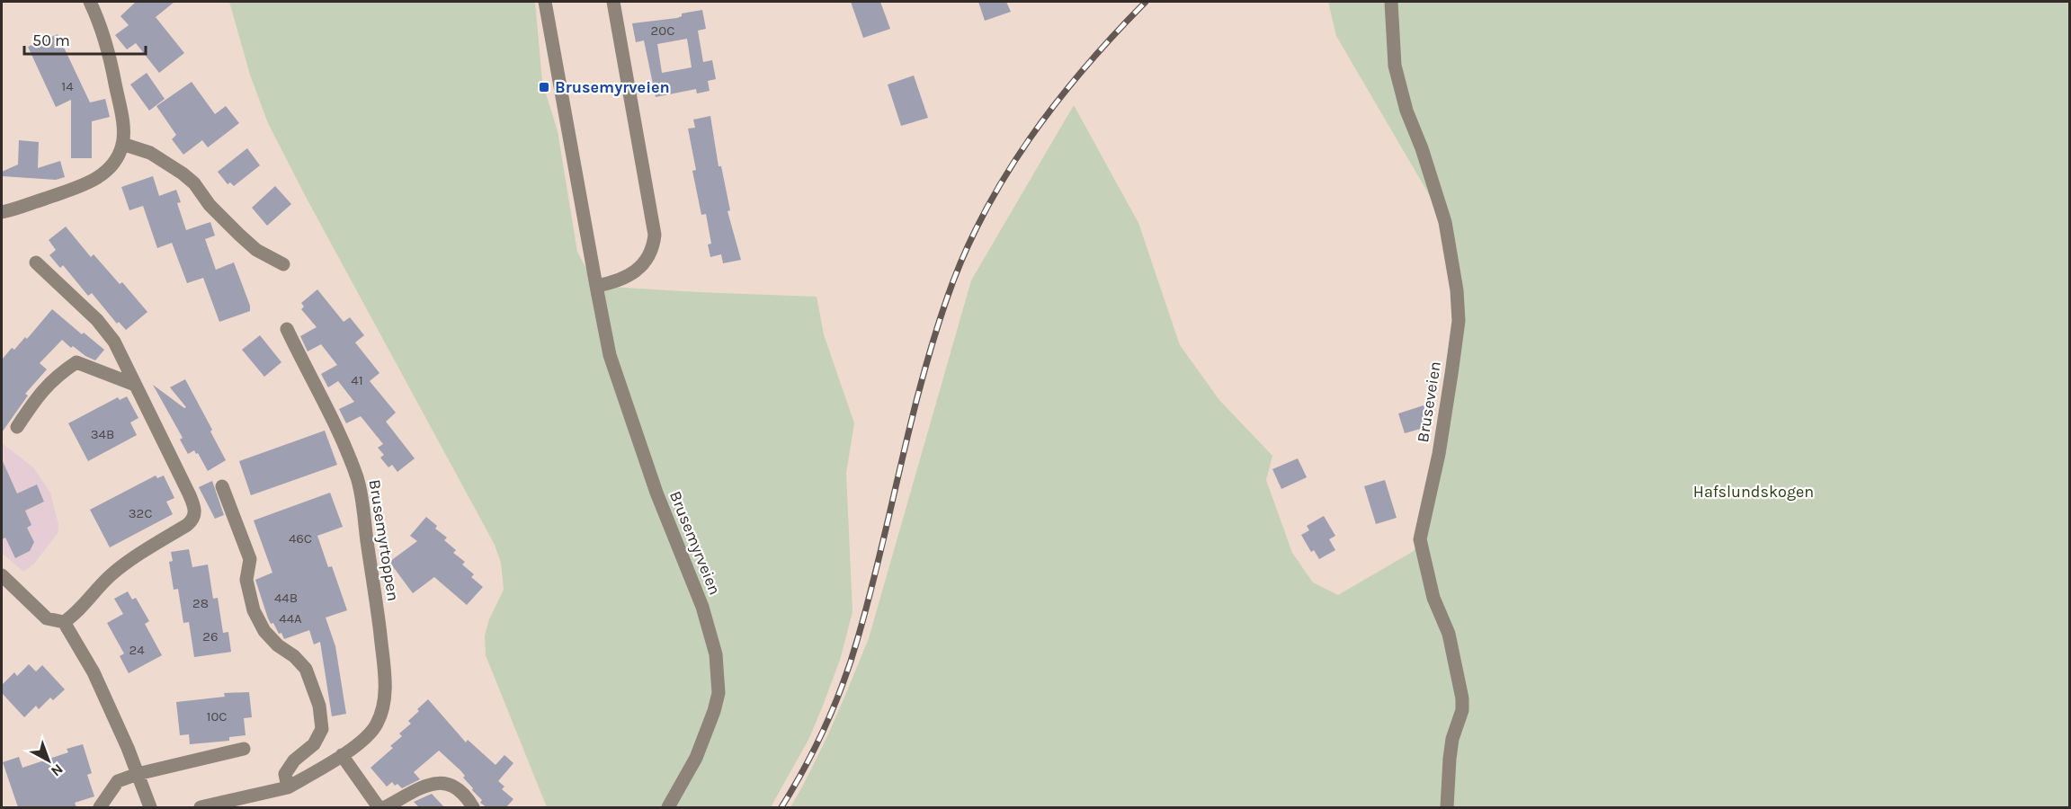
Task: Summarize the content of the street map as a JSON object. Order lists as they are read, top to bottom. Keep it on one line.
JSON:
{"streets":{"street":["Bruseveien","Brusemyrtoppen","Brusemyrveien"]},"parks":["Hafslundskogen"],"places":{"transit":["Brusemyrveien"]},"house_numbers":["20C","14","41","34B","32C","46C","44B","28","44A","26","24","10C"],"scale_bar":"50 m","north":"bottom right"}
